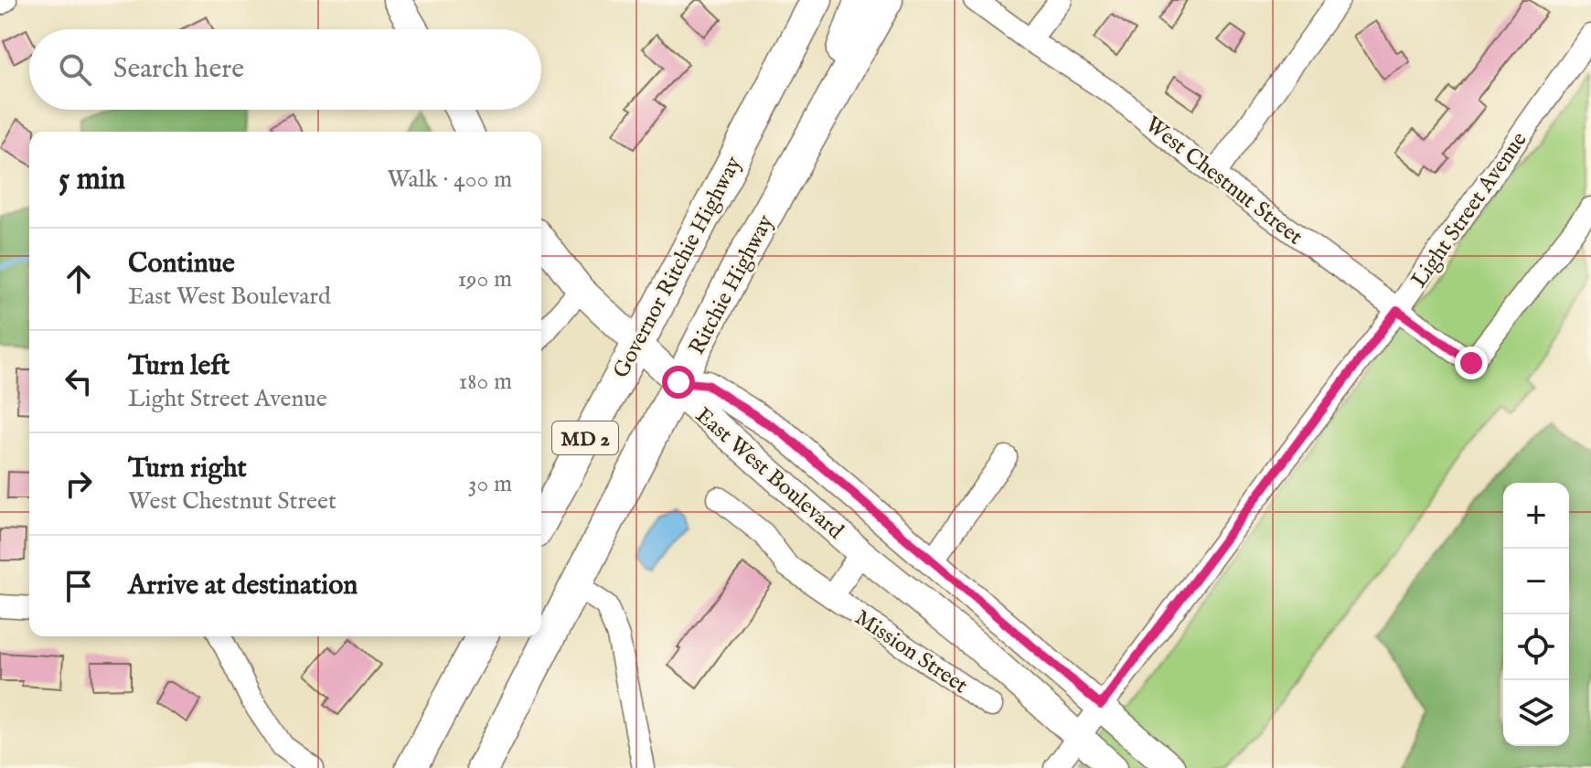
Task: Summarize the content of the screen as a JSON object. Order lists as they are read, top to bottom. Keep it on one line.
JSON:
{"streets":{"highway":["Governor Ritchie Highway","Ritchie Highway","MD 2"],"main road":["East West Boulevard"],"street":["West Chestnut Street","Light Street Avenue","Mission Street"]},"crossings":[["West Chestnut Street","Light Street Avenue"],["Light Street Avenue","East West Boulevard"],["Ritchie Highway","East West Boulevard"],["East West Boulevard","Mission Street"]],"page":{"search":"Search here","heading":["5 min","Walk · 400 m"],"list":[["Continue","East West Boulevard","190 m"],["Turn left","Light Street Avenue","180 m"],["Turn right","West Chestnut Street","30 m"],"Arrive at destination"],"map_buttons":["+","−"]}}
